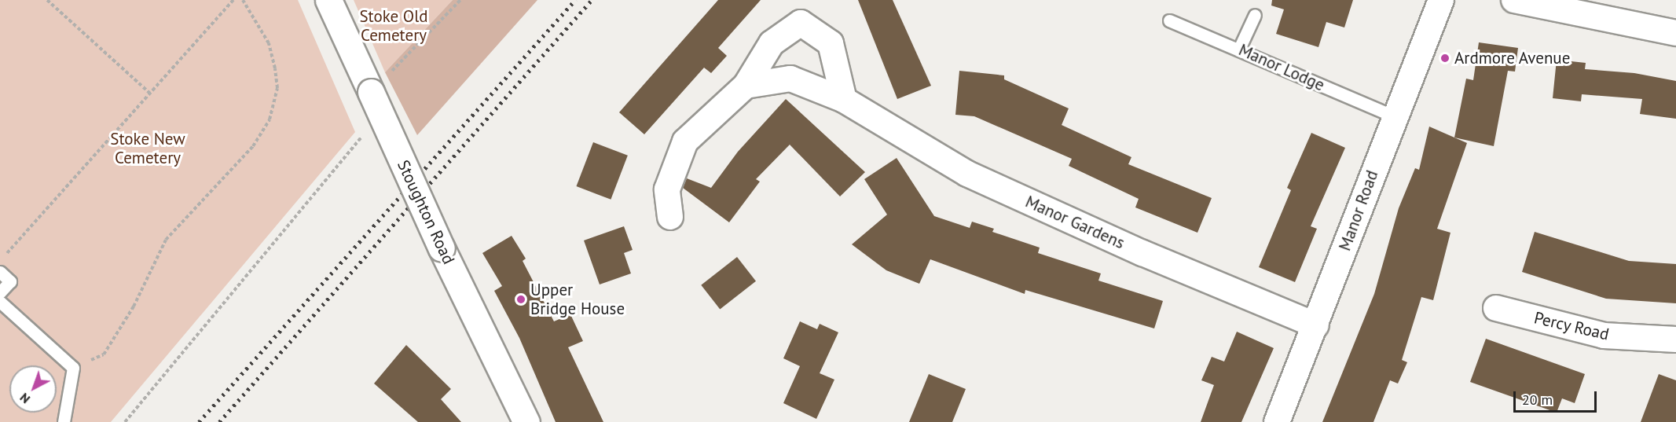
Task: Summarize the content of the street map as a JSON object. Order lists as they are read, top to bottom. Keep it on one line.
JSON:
{"streets":{"street":["Manor Road","Stoughton Road","Manor Gardens","Percy Road"],"lane":["Manor Lodge"]},"crossings":[["Manor Lodge","Manor Road"],["Manor Road","Manor Gardens"]],"parks":["Stoke Old Cemetery","Stoke New Cemetery"],"places":["Ardmore Avenue","Upper Bridge House"],"scale_bar":"20 m","north":"bottom left"}
